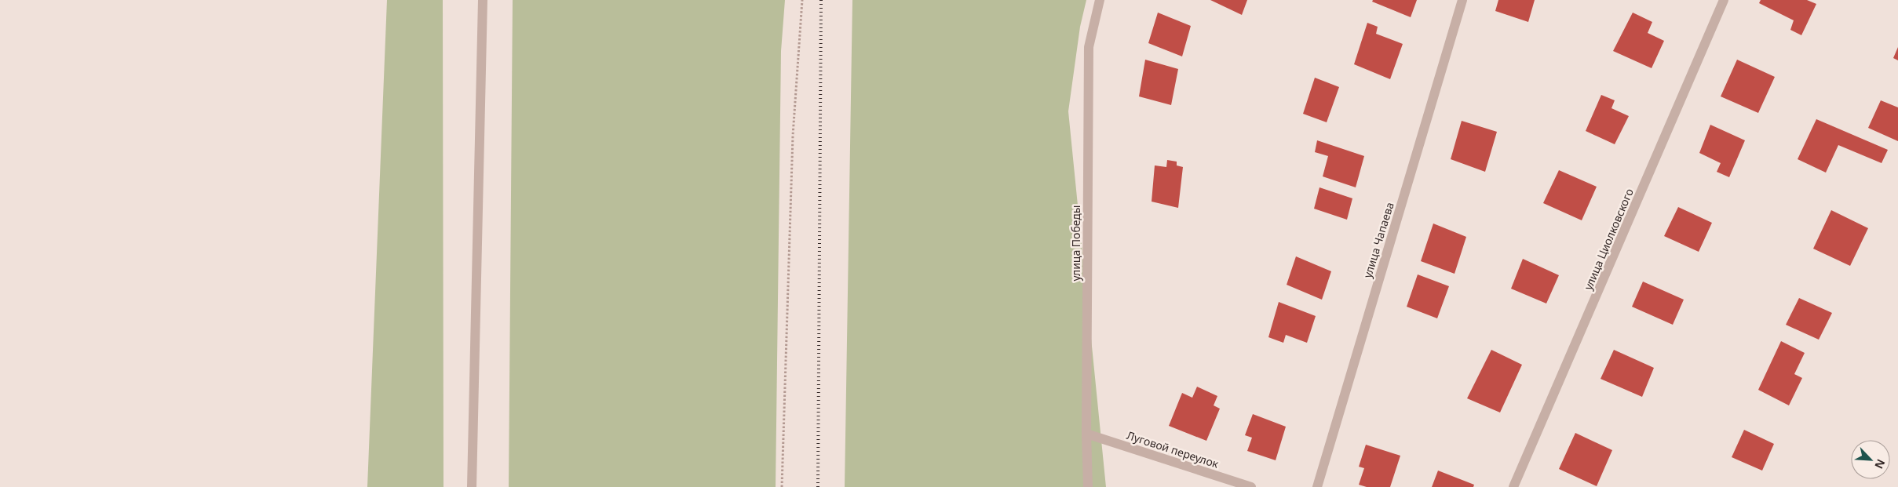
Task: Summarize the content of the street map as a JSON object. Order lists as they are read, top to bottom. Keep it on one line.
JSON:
{"streets":{"street":["улица Циолковского","улица Чапаева","улица Победы","Луговой переулок"]},"crossings":[["улица Победы","Луговой переулок"]],"north":"bottom right"}
